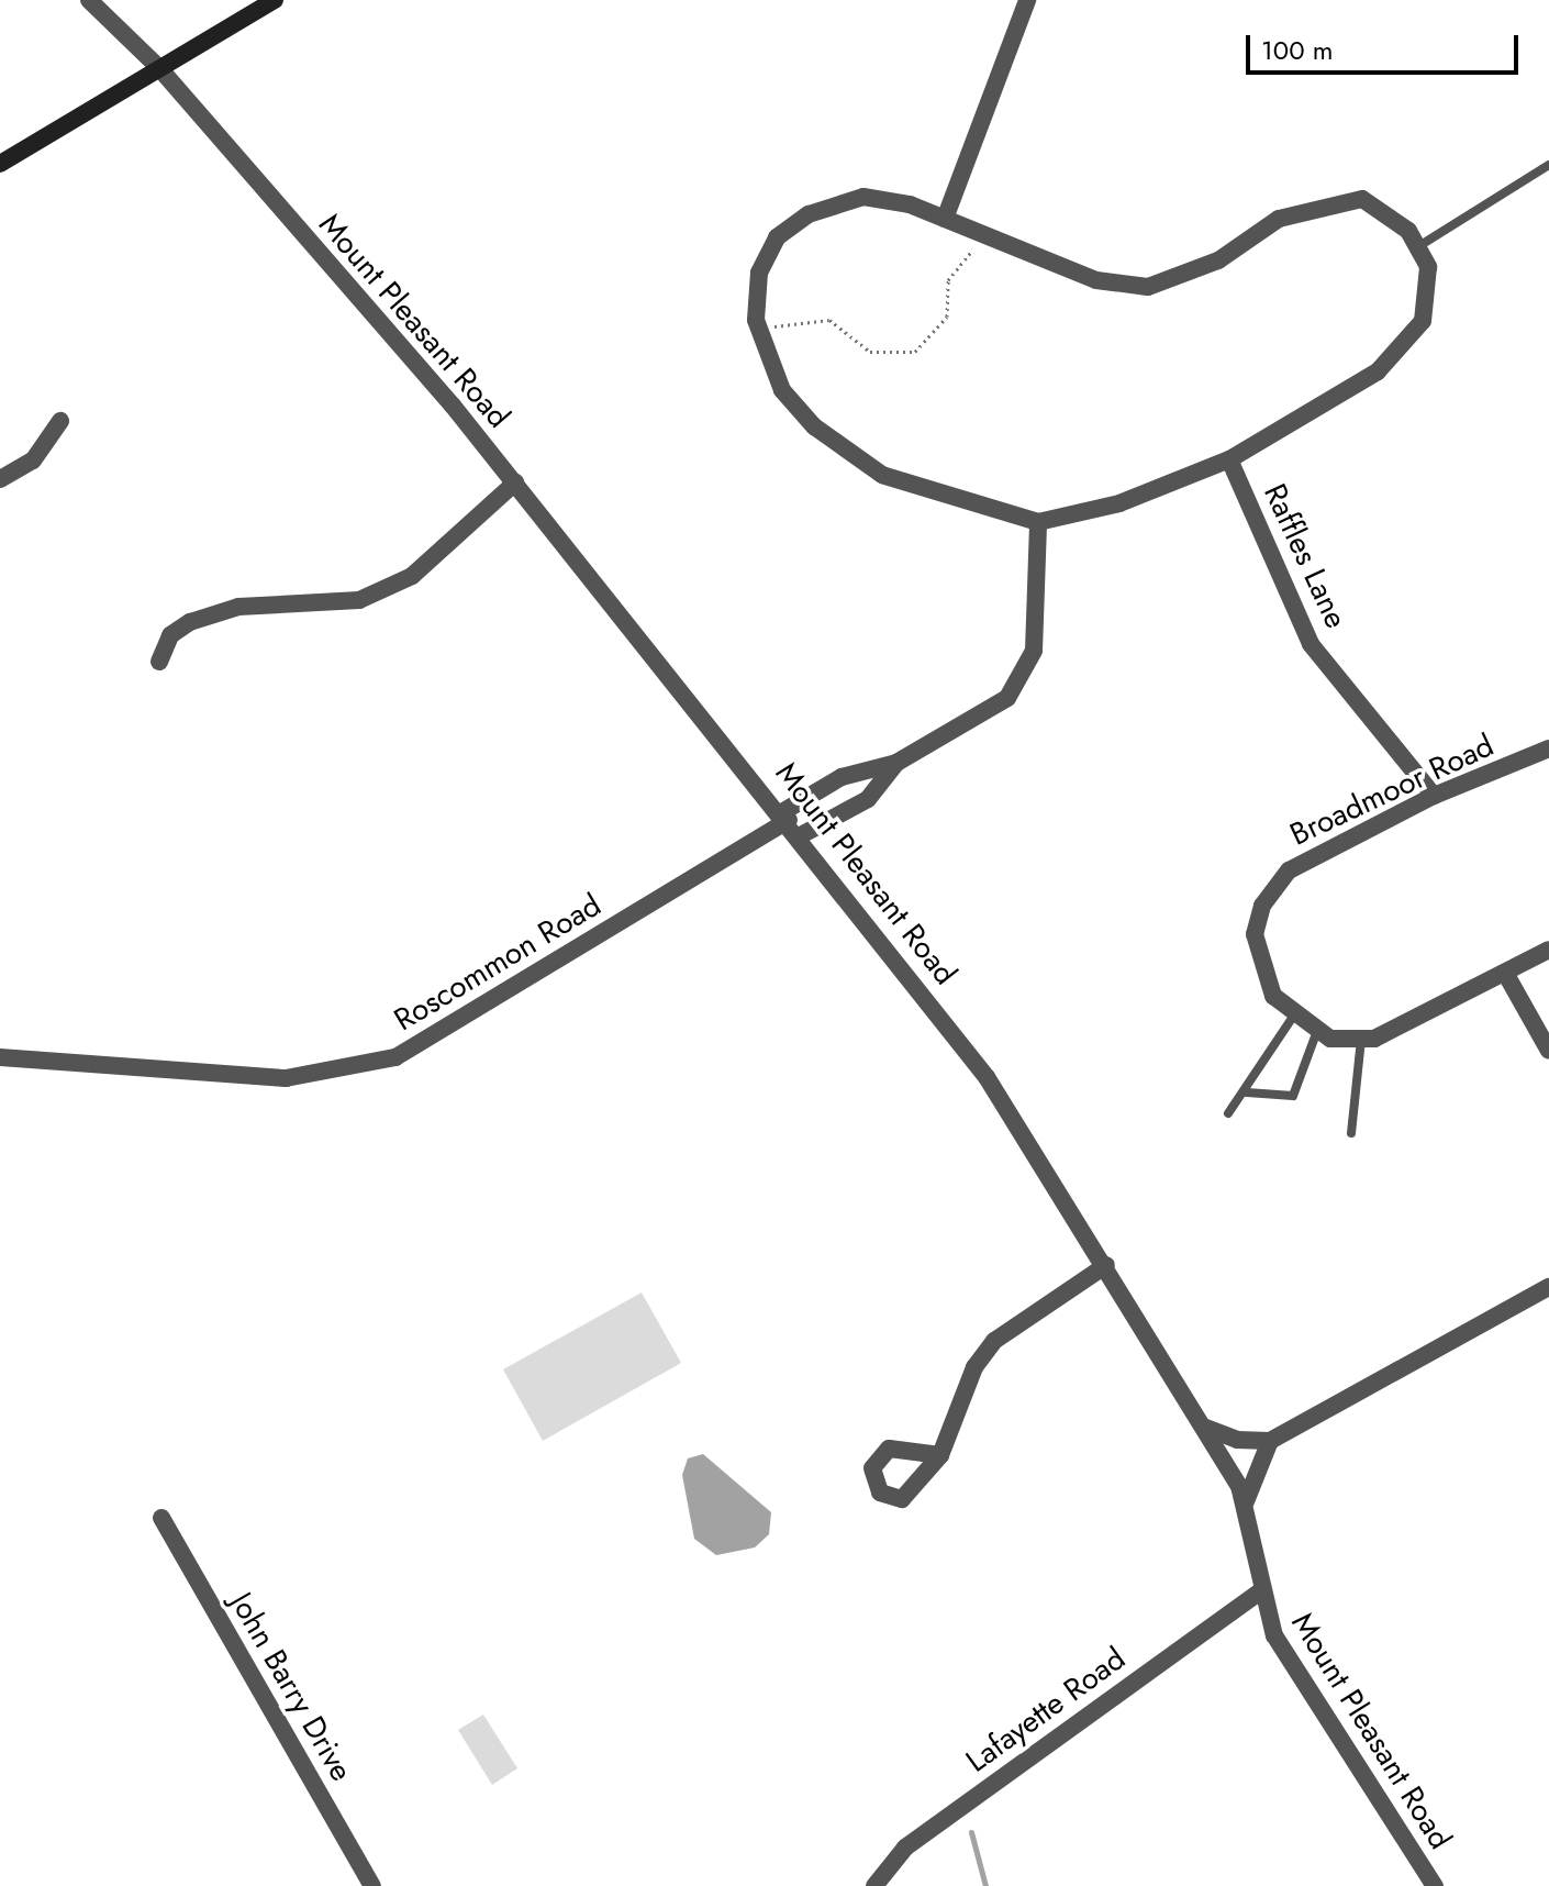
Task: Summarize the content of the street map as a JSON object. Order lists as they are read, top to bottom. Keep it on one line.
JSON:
{"streets":{"street":["Mount Pleasant Road","Raffles Lane","Broadmoor Road","Roscommon Road","John Barry Drive","Lafayette Road"]},"crossings":[["Mount Pleasant Road","Roscommon Road"],["Mount Pleasant Road","Lafayette Road"],["Raffles Lane","Broadmoor Road"]],"scale_bar":"100 m"}
